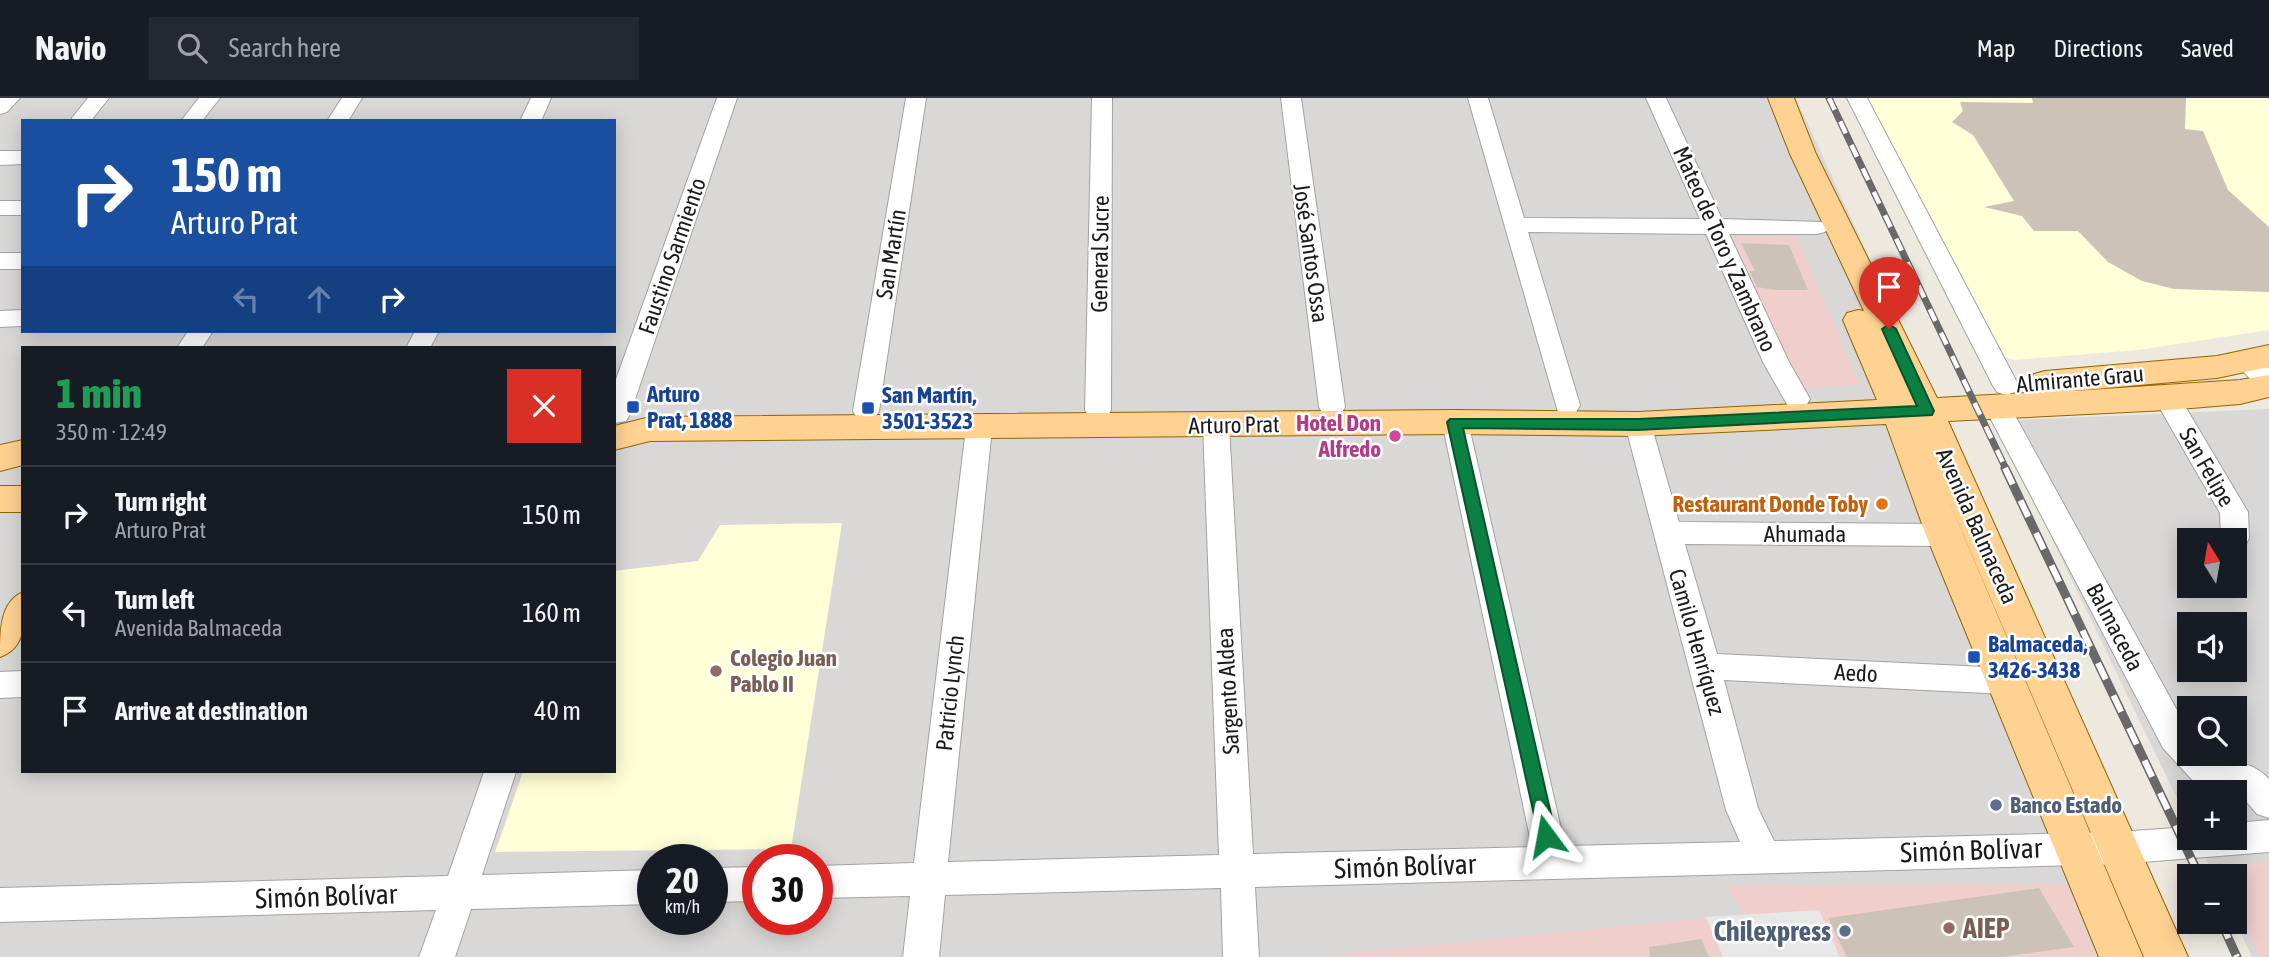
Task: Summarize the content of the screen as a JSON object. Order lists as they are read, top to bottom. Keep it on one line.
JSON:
{"streets":{"main road":["Almirante Grau","Arturo Prat","Avenida Balmaceda"],"street":["Mateo de Toro y Zambrano","José Santos Ossa","San Martín","General Sucre","Faustino Sarmiento","San Felipe","Ahumada","Balmaceda","Camilo Henríquez","Aedo","Sargento Aldea","Patricio Lynch","Simón Bolívar"]},"crossings":[["Mateo de Toro y Zambrano","Arturo Prat"],["José Santos Ossa","Arturo Prat"],["San Martín","Arturo Prat"],["General Sucre","Arturo Prat"],["Almirante Grau","Arturo Prat"],["Almirante Grau","San Felipe"],["Almirante Grau","Avenida Balmaceda"],["Almirante Grau","Balmaceda"],["Arturo Prat","Avenida Balmaceda"],["Arturo Prat","Camilo Henríquez"],["Arturo Prat","Sargento Aldea"],["Arturo Prat","Patricio Lynch"],["Avenida Balmaceda","Ahumada"],["Avenida Balmaceda","Aedo"],["Avenida Balmaceda","Simón Bolívar"],["Ahumada","Camilo Henríquez"],["Camilo Henríquez","Aedo"],["Camilo Henríquez","Simón Bolívar"],["Sargento Aldea","Simón Bolívar"],["Patricio Lynch","Simón Bolívar"]],"places":{"transit":["Arturo Prat, 1888","San Martín, 3501-3523","Balmaceda, 3426-3438"],"other":["Hotel Don Alfredo","Restaurant Donde Toby","Colegio Juan Pablo II","Banco Estado","AIEP","Chilexpress"]},"north":"top","page":{"header":"Navio","search":"Search here","nav":["Map","Directions","Saved"],"turn":["150 m","Arturo Prat"],"heading":["1 min","350 m · 12:49"],"list":[{"name":"Turn right","note":"Arturo Prat","value":"150 m"},{"name":"Turn left","note":"Avenida Balmaceda","value":"160 m"},{"name":"Arrive at destination","value":"40 m"}],"map_buttons":["+","−"],"speed":"20 km/h","limit":"30"}}
